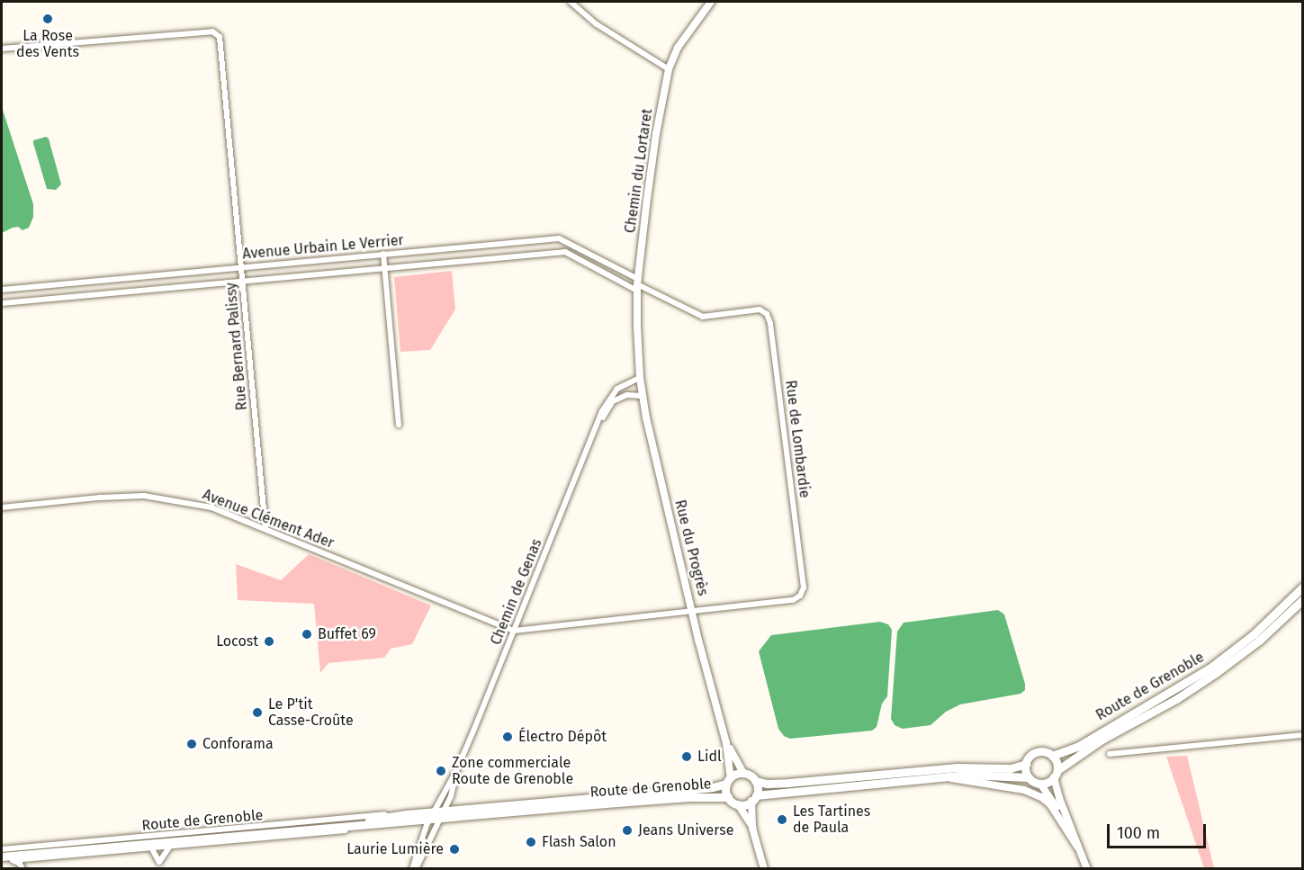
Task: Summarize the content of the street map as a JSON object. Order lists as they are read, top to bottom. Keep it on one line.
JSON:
{"streets":{"main road":["Chemin du Lortaret","Rue du Progrès","Route de Grenoble"],"street":["Avenue Urbain Le Verrier","Rue Bernard Palissy","Rue de Lombardie","Avenue Clément Ader","Chemin de Genas"]},"crossings":[["Chemin du Lortaret","Avenue Urbain Le Verrier"],["Chemin du Lortaret","Rue de Lombardie"],["Chemin du Lortaret","Rue du Progrès"],["Avenue Urbain Le Verrier","Rue Bernard Palissy"],["Avenue Urbain Le Verrier","Rue de Lombardie"],["Rue Bernard Palissy","Avenue Clément Ader"],["Rue de Lombardie","Rue du Progrès"],["Avenue Clément Ader","Chemin de Genas"],["Rue du Progrès","Chemin de Genas"],["Rue du Progrès","Route de Grenoble"],["Chemin de Genas","Route de Grenoble"]],"places":["La Rose des Vents","Buffet 69","Locost","Le P'tit Casse-Croûte","Électro Dépôt","Conforama","Lidl","Zone commerciale Route de Grenoble","Les Tartines de Paula","Jeans Universe","Flash Salon","Laurie Lumière"],"scale_bar":"100 m"}
